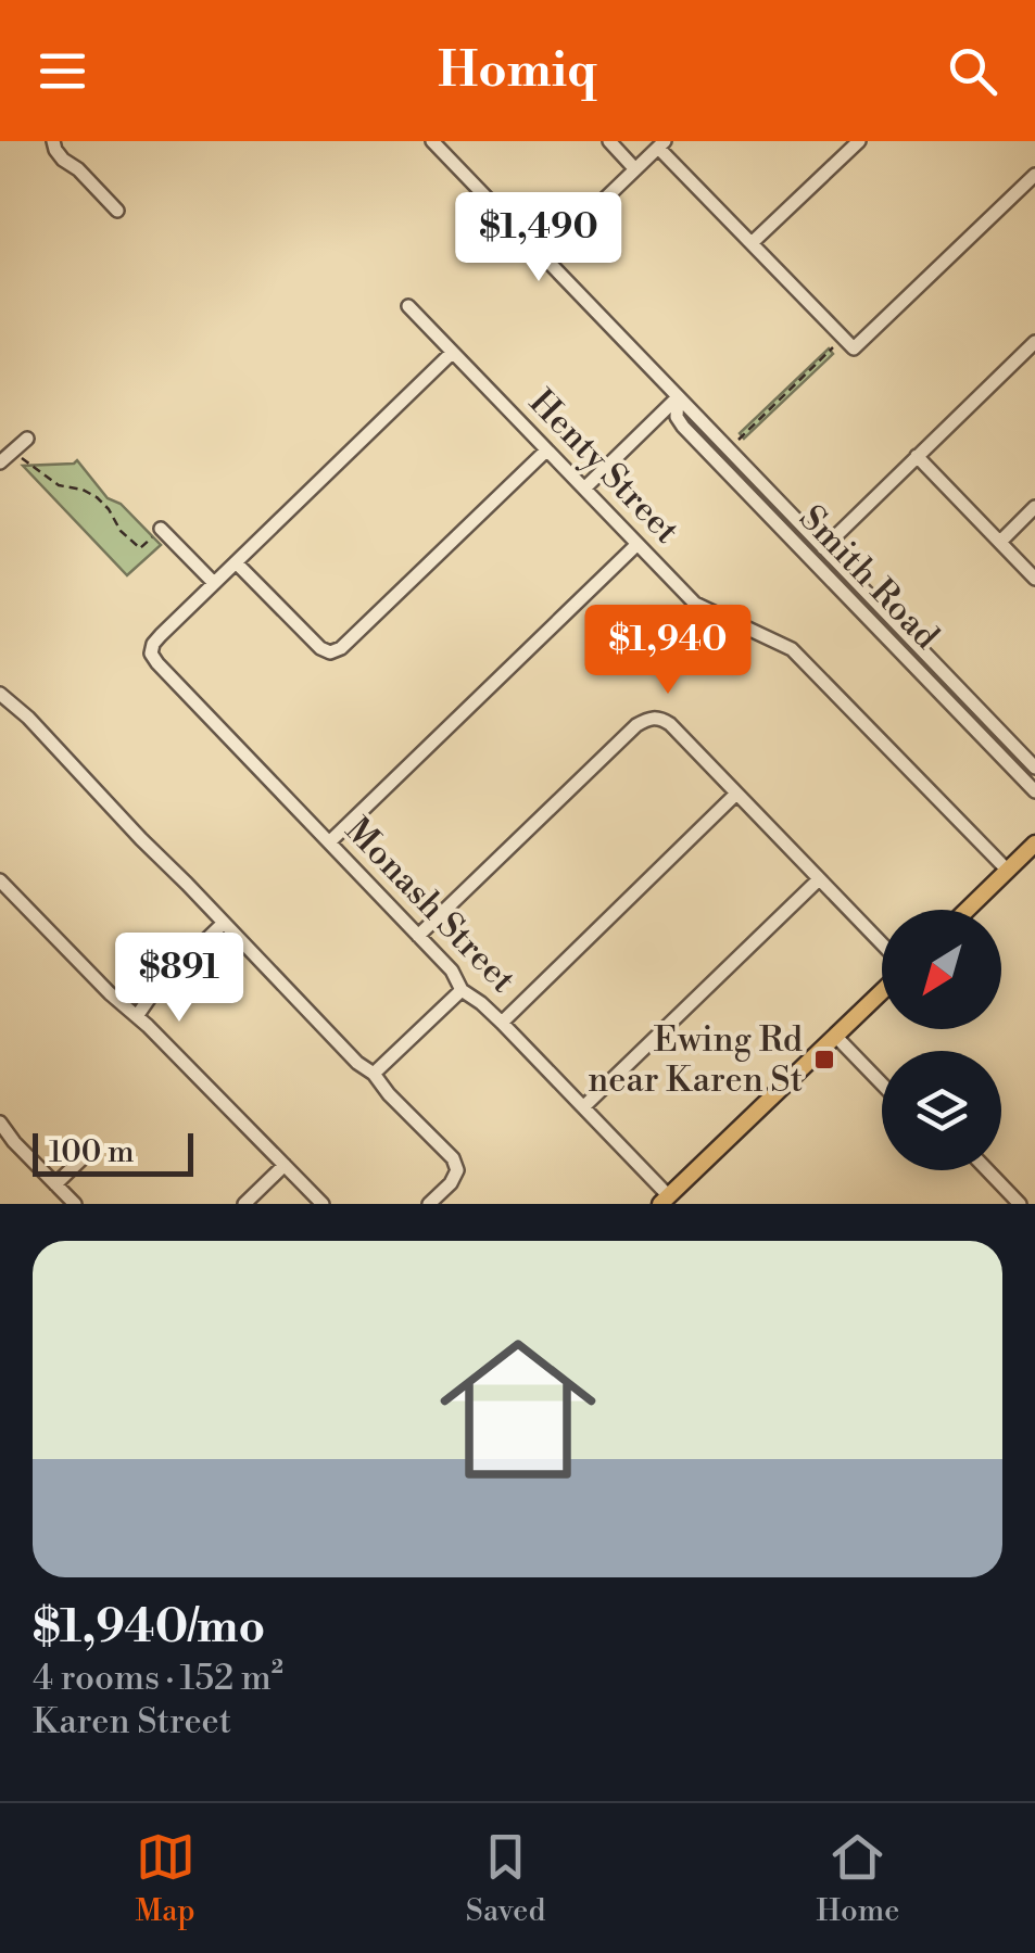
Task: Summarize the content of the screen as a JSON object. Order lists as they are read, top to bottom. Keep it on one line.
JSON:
{"streets":{"street":["Henty Street","Smith Road","Monash Street"]},"places":{"transit":["Ewing Rd near Karen St"]},"scale_bar":"100 m","north":"bottom left","page":{"header":"Homiq","price":["$1,490","$1,940","$891"],"scale":"100 m","list":[{"name":"$1,940/mo","note":"4 rooms · 152 m² · Karen Street"}],"tabs":["Map","Saved","Home"]}}
